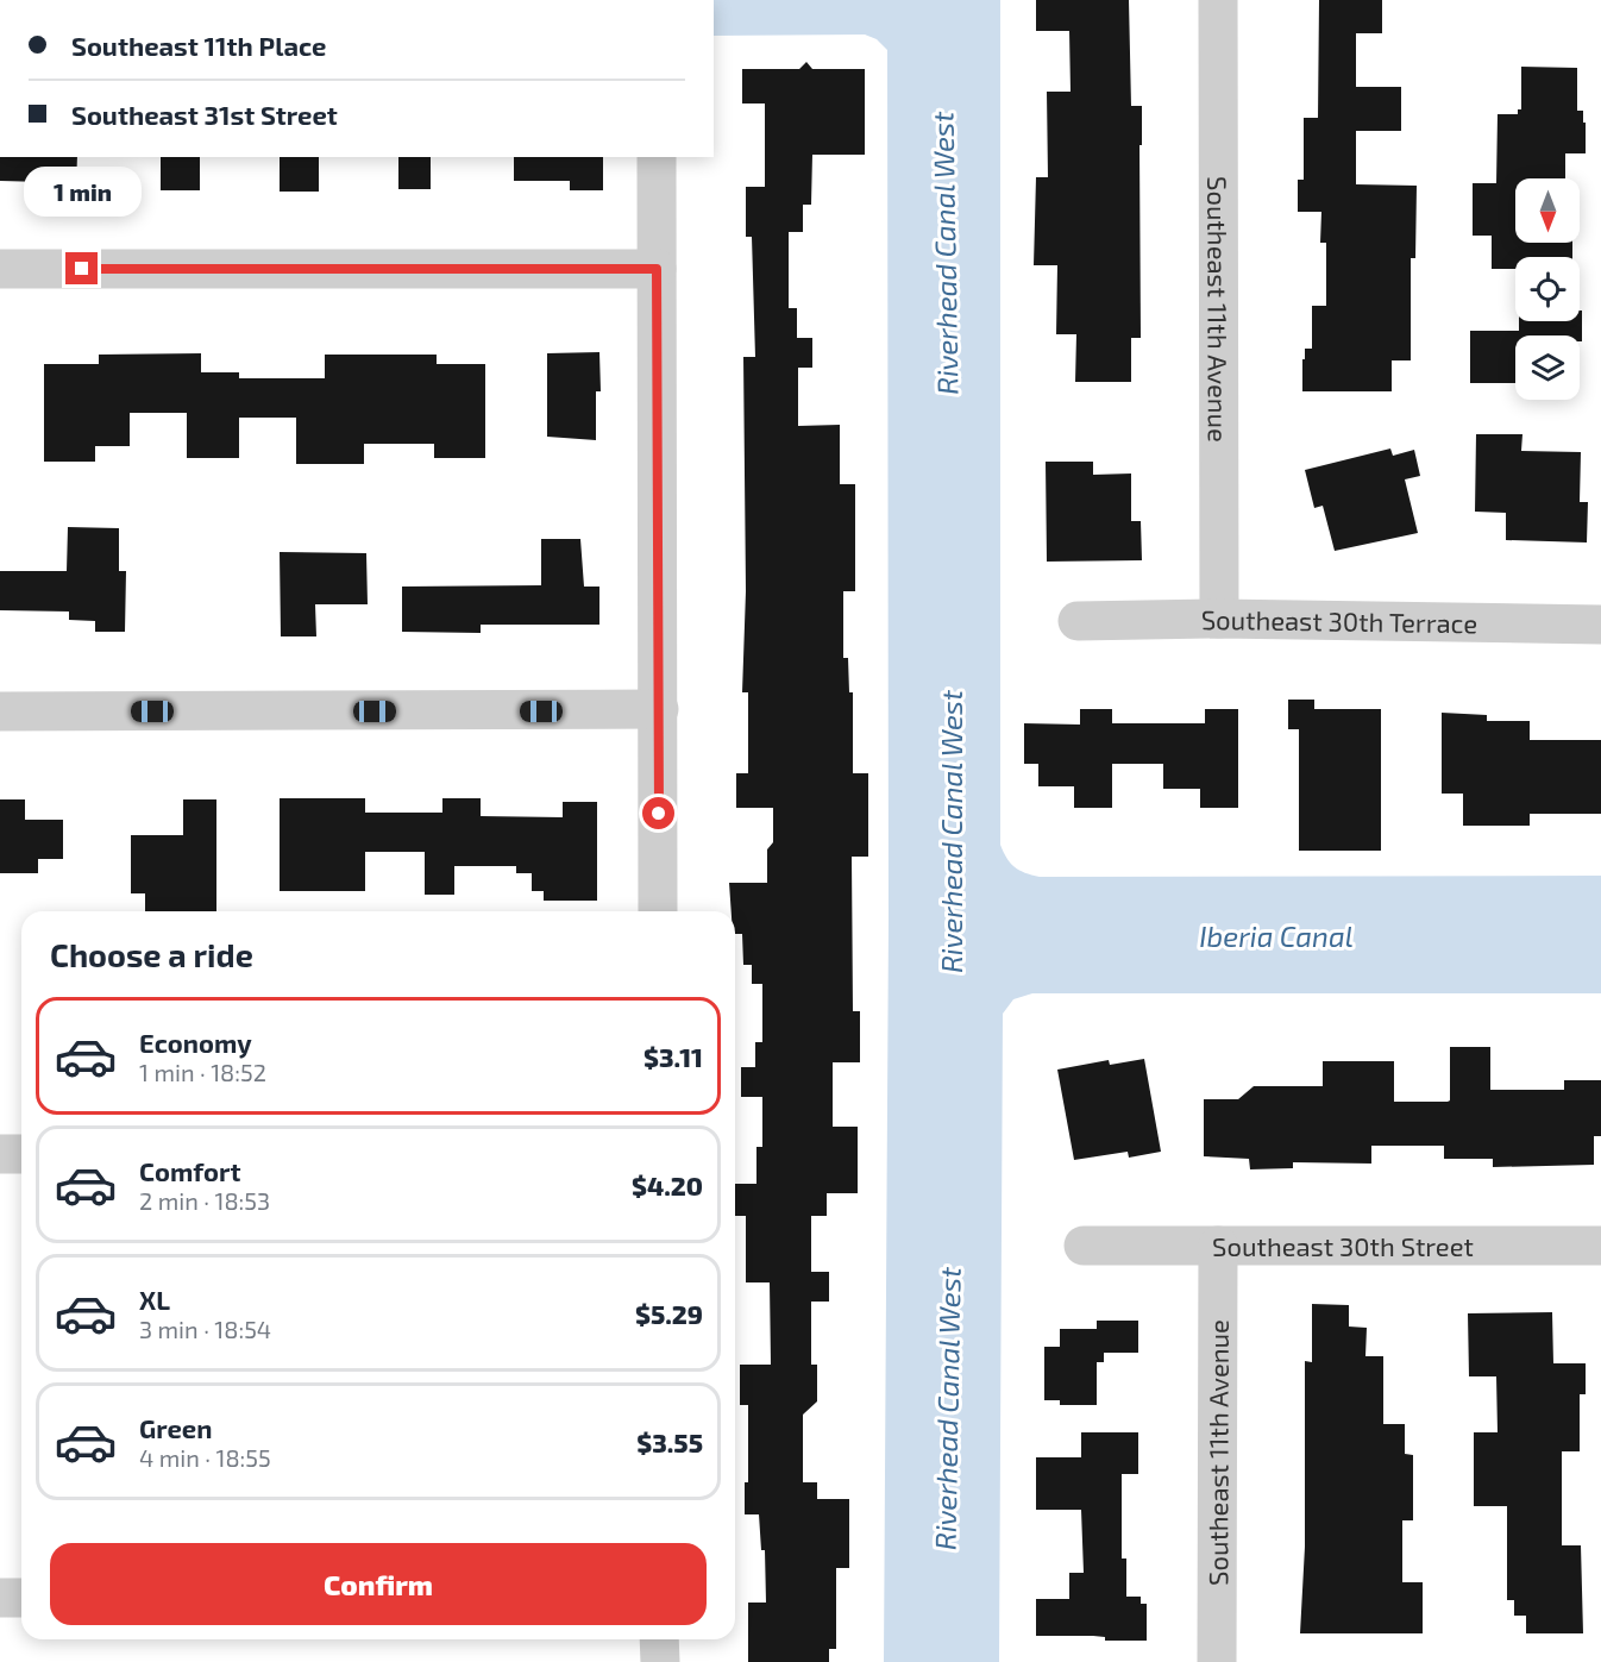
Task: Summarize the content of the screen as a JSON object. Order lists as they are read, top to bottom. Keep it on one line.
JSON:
{"streets":{"street":["Southeast 11th Avenue","Southeast 30th Terrace","Southeast 30th Street"]},"crossings":[["Southeast 11th Avenue","Southeast 30th Terrace"],["Southeast 11th Avenue","Southeast 30th Street"]],"water":["Riverhead Canal West","Iberia Canal"],"north":"bottom","page":{"banner":["Southeast 11th Place","Southeast 31st Street"],"bubble":"1 min","heading":"Choose a ride","list":[{"name":"Economy","note":"1 min · 18:52","value":"$3.11"},{"name":"Comfort","note":"2 min · 18:53","value":"$4.20"},{"name":"XL","note":"3 min · 18:54","value":"$5.29"},{"name":"Green","note":"4 min · 18:55","value":"$3.55"}],"buttons":"Confirm"}}
